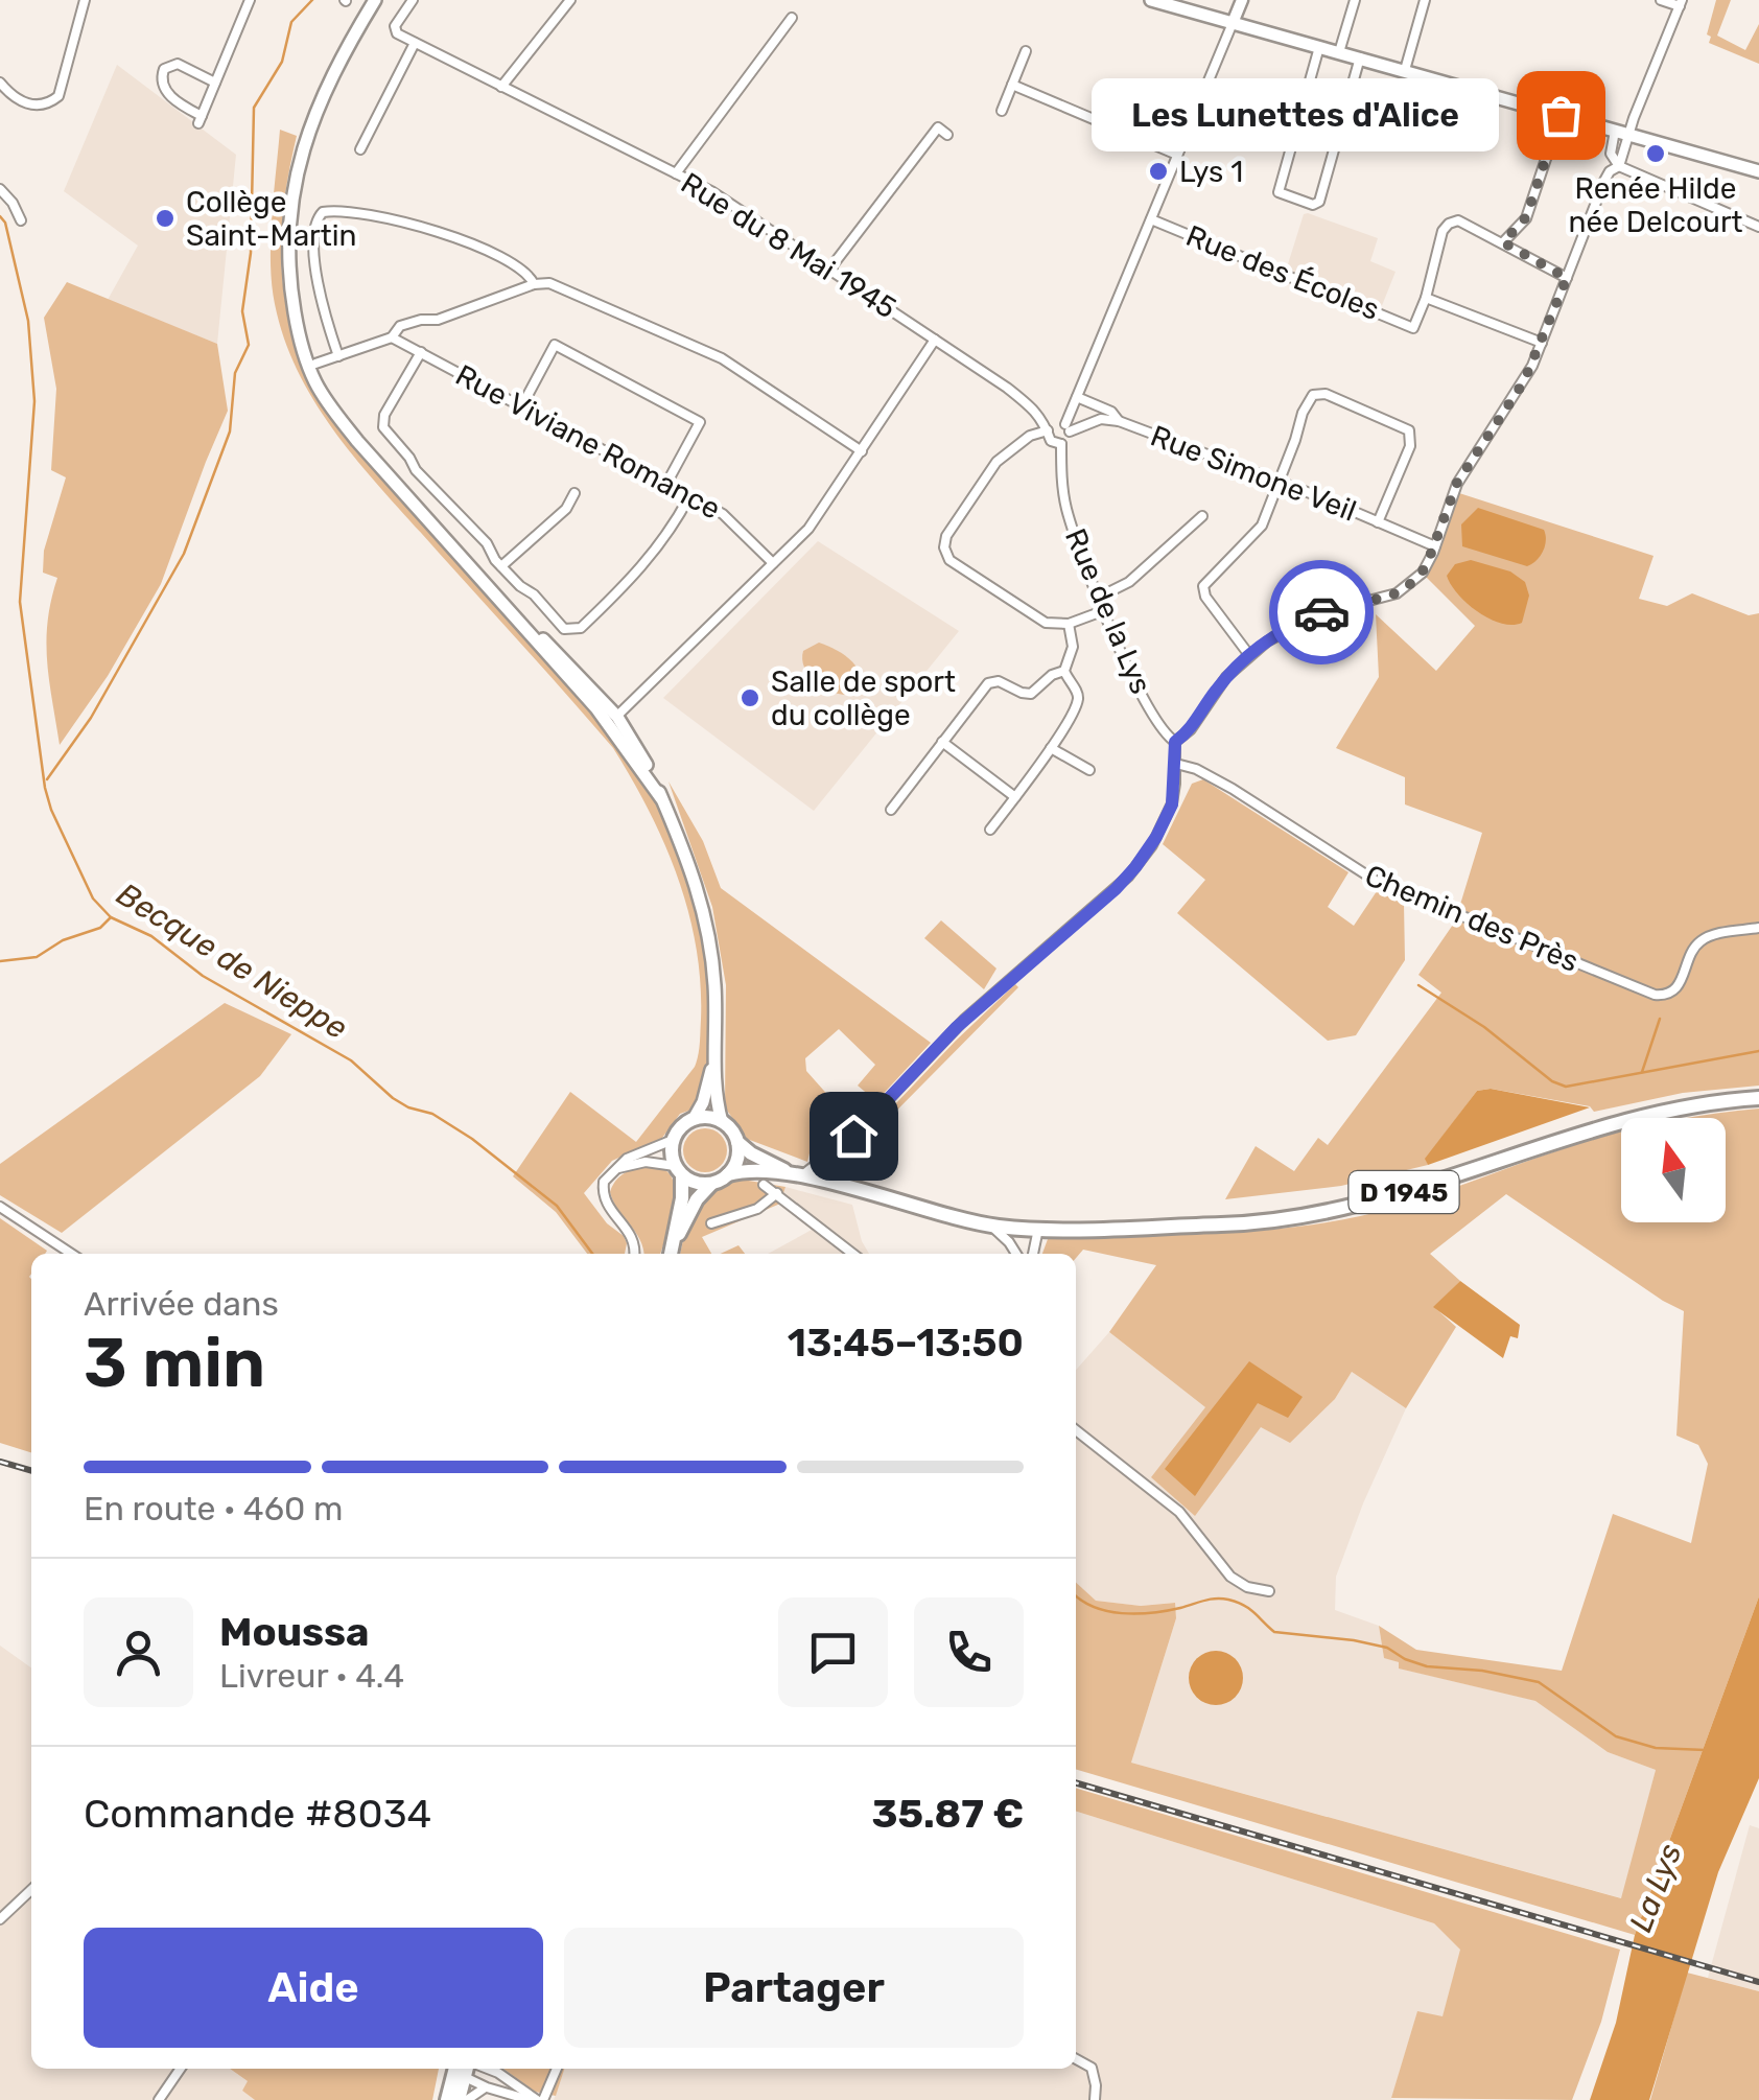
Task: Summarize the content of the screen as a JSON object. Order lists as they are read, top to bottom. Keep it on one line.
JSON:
{"streets":{"main road":["D 1945"],"street":["Rue du 8 Mai 1945","Rue des Écoles","Rue Viviane Romance","Rue Simone Veil","Rue de la Lys","Chemin des Près"]},"crossings":[["Rue du 8 Mai 1945","Rue Simone Veil"],["Rue du 8 Mai 1945","Rue de la Lys"],["Rue Simone Veil","Rue de la Lys"]],"water":["Becque de Nieppe","La Lys"],"places":["Les Lunettes d'Alice","Renée Hilde née Delcourt","Lys 1","Collège Saint-Martin","Salle de sport du collège"],"north":"top","page":{"bubble":"Les Lunettes d'Alice","heading":["3 min","Arrivée dans","13:45–13:50"],"panel":["Moussa","Livreur · 4.4","Commande #8034","35.87 €"],"bar":"En route · 460 m","buttons":["Aide","Partager"]}}
